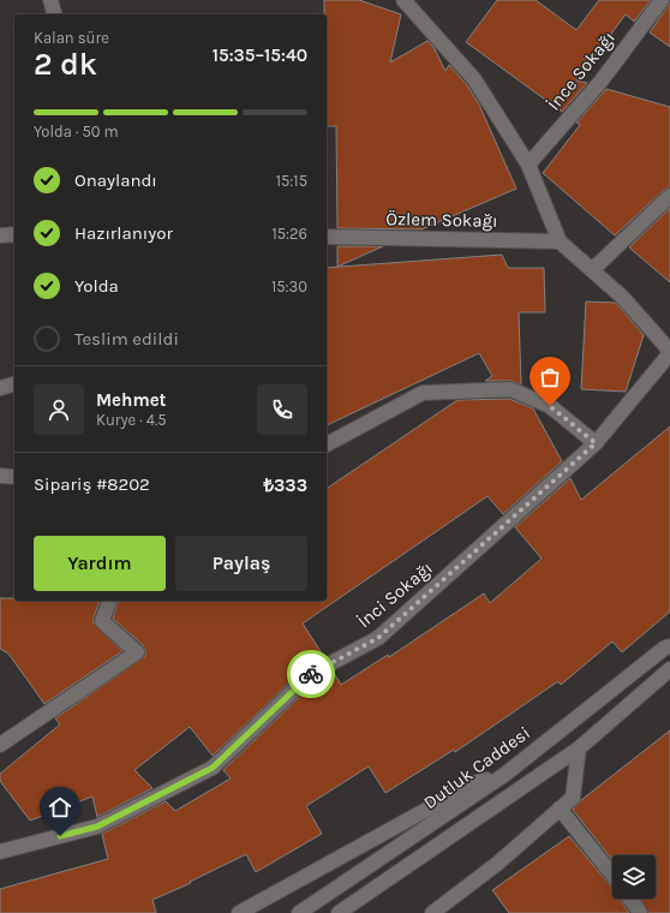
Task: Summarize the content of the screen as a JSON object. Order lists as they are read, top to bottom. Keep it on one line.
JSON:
{"streets":{"street":["İnce Sokağı","Özlem Sokağı","İnci Sokağı","Dutluk Caddesi"]},"page":{"heading":["2 dk","Kalan süre","15:35–15:40"],"panel":["Mehmet","Kurye · 4.5","Sipariş #8202","₺333"],"bar":"Yolda · 50 m","list":[["Onaylandı","15:15"],["Hazırlanıyor","15:26"],["Yolda","15:30"],"Teslim edildi"],"buttons":["Yardım","Paylaş"]}}
